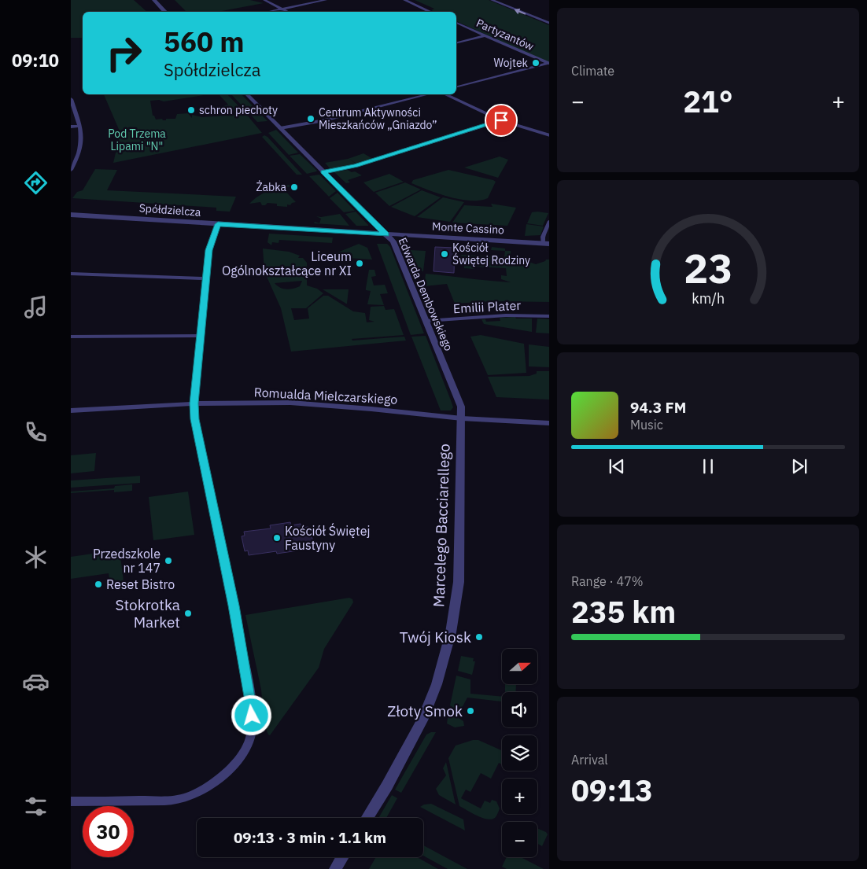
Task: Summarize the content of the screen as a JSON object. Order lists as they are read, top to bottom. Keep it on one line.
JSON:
{"streets":{"street":["Partyzantów","Spółdzielcza","Monte Cassino","Edwarda Dembowskiego","Emilii Plater","Romualda Mielczarskiego","Marcelego Bacciarellego"]},"crossings":[["Spółdzielcza","Monte Cassino"],["Spółdzielcza","Edwarda Dembowskiego"],["Monte Cassino","Edwarda Dembowskiego"],["Edwarda Dembowskiego","Emilii Plater"],["Edwarda Dembowskiego","Romualda Mielczarskiego"],["Edwarda Dembowskiego","Marcelego Bacciarellego"],["Romualda Mielczarskiego","Marcelego Bacciarellego"]],"parks":["Pod Trzema Lipami \"N\""],"places":["Wojtek","schron piechoty","Centrum Aktywności Mieszkańców „Gniazdo”","Żabka","Kościół Świętej Rodziny","Liceum Ogólnokształcące nr XI","Kościół Świętej Faustyny","Przedszkole nr 147","Reset Bistro","Stokrotka Market","Twój Kiosk","Złoty Smok"],"north":"right","page":{"tabs":"09:10","tile":["Climate",["Range · 47%","235 km"],["Arrival","09:13"]],"turn":["560 m","Spółdzielcza"],"heat":["−","21°","+"],"song":["94.3 FM","Music"],"map_buttons":["+","−"],"limit":"30","trip":"09:13 · 3 min · 1.1 km","gauge":["23","km/h"]}}
